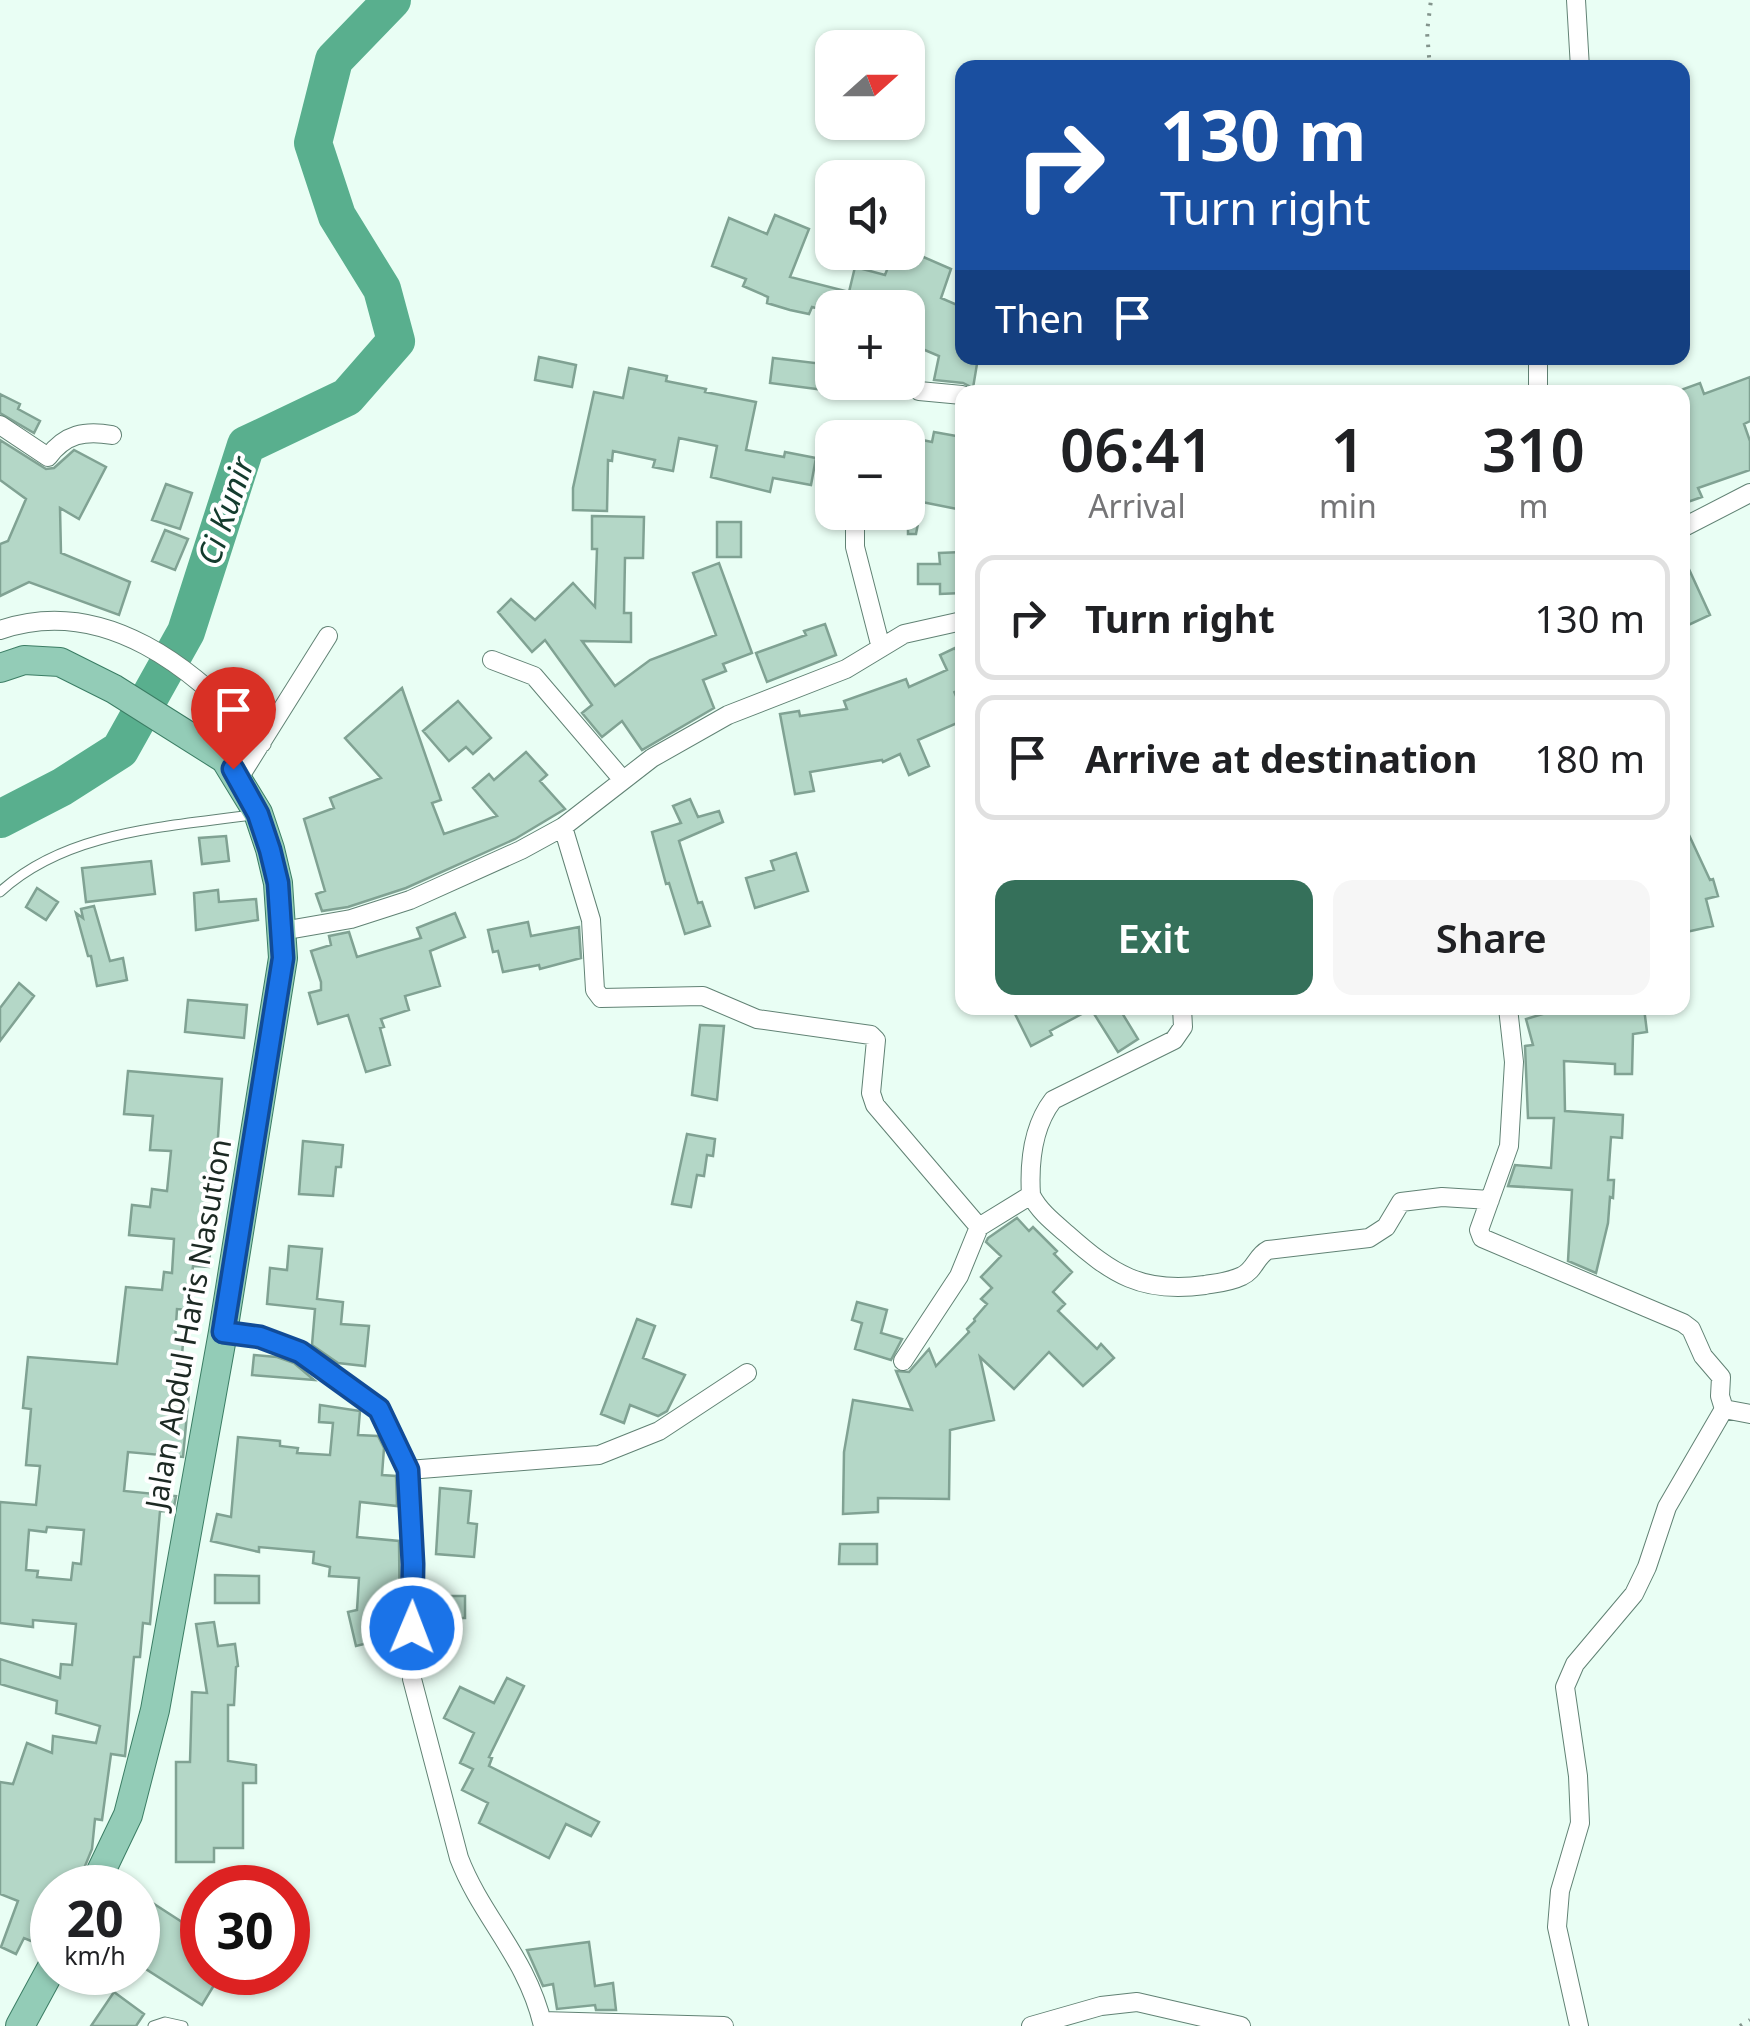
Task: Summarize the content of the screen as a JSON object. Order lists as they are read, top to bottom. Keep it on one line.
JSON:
{"streets":{"main road":["Jalan Abdul Haris Nasution"]},"water":["Ci Kunir"],"north":"right","page":{"map_buttons":["+","−"],"turn":["130 m","Turn right"],"then":"Then","eta":["06:41","Arrival","1","min","310","m"],"list":[{"name":"Turn right","value":"130 m"},{"name":"Arrive at destination","value":"180 m"}],"buttons":["Exit","Share"],"speed":"20 km/h","limit":"30"}}
